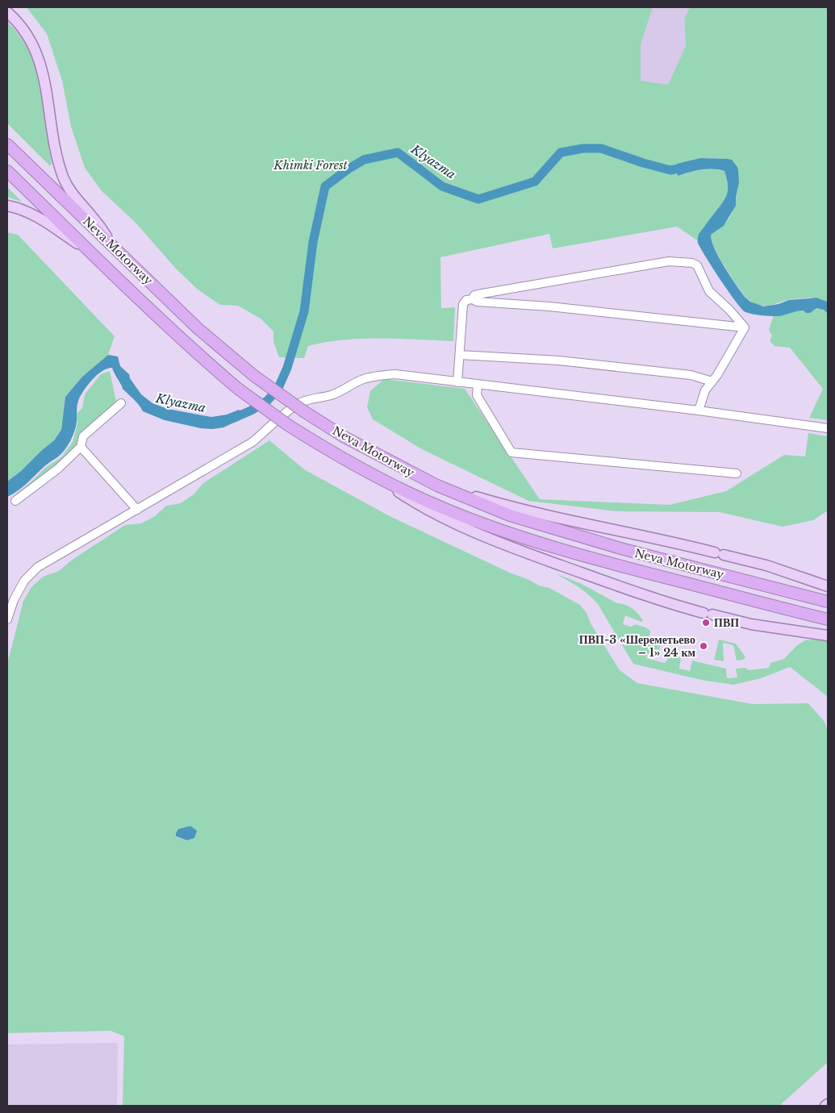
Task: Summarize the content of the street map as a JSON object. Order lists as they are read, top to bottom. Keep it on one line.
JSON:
{"streets":{"highway":["Neva Motorway"]},"water":["Klyazma"],"parks":["Khimki Forest"],"places":["ПВП","ПВП-3 «Шереметьево – 1» 24 км"]}
